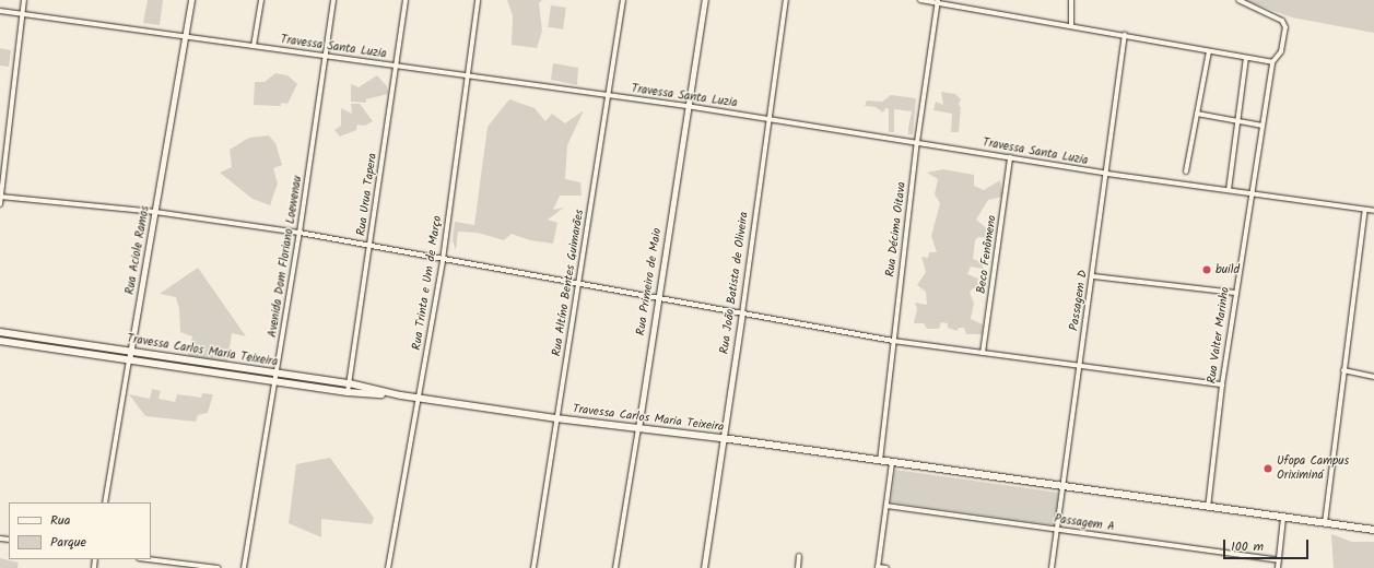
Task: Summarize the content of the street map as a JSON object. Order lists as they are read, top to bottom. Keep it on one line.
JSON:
{"streets":{"main road":["Travessa Carlos Maria Teixeira"],"street":["Travessa Santa Luzia","Rua Urua Tapera","Rua Décima Oitava","Rua Aciole Ramos","Beco Fenômeno","Avenida Dom Floriano Loewenau","Rua Primeiro de Maio","Rua Trinta e Um de Março","Rua Altíno Bentes Guimarães","Rua João Batista de Oliveira","Passagem D","Rua Valter Marinho","Passagem A"]},"crossings":[["Travessa Santa Luzia","Rua Urua Tapera"],["Travessa Santa Luzia","Rua Décima Oitava"],["Travessa Santa Luzia","Rua Aciole Ramos"],["Travessa Santa Luzia","Beco Fenômeno"],["Travessa Santa Luzia","Avenida Dom Floriano Loewenau"],["Travessa Santa Luzia","Rua Primeiro de Maio"],["Travessa Santa Luzia","Rua Trinta e Um de Março"],["Travessa Santa Luzia","Rua Altíno Bentes Guimarães"],["Travessa Santa Luzia","Rua João Batista de Oliveira"],["Travessa Santa Luzia","Passagem D"],["Travessa Santa Luzia","Rua Valter Marinho"],["Rua Urua Tapera","Travessa Carlos Maria Teixeira"],["Rua Décima Oitava","Travessa Carlos Maria Teixeira"],["Rua Aciole Ramos","Travessa Carlos Maria Teixeira"],["Avenida Dom Floriano Loewenau","Travessa Carlos Maria Teixeira"],["Rua Primeiro de Maio","Travessa Carlos Maria Teixeira"],["Rua Trinta e Um de Março","Travessa Carlos Maria Teixeira"],["Rua Altíno Bentes Guimarães","Travessa Carlos Maria Teixeira"],["Rua João Batista de Oliveira","Travessa Carlos Maria Teixeira"],["Passagem D","Travessa Carlos Maria Teixeira"],["Passagem D","Passagem A"],["Rua Valter Marinho","Travessa Carlos Maria Teixeira"]],"places":["build","Ufopa Campus Oriximiná"],"legend":["Rua","Parque"],"scale_bar":"100 m"}
